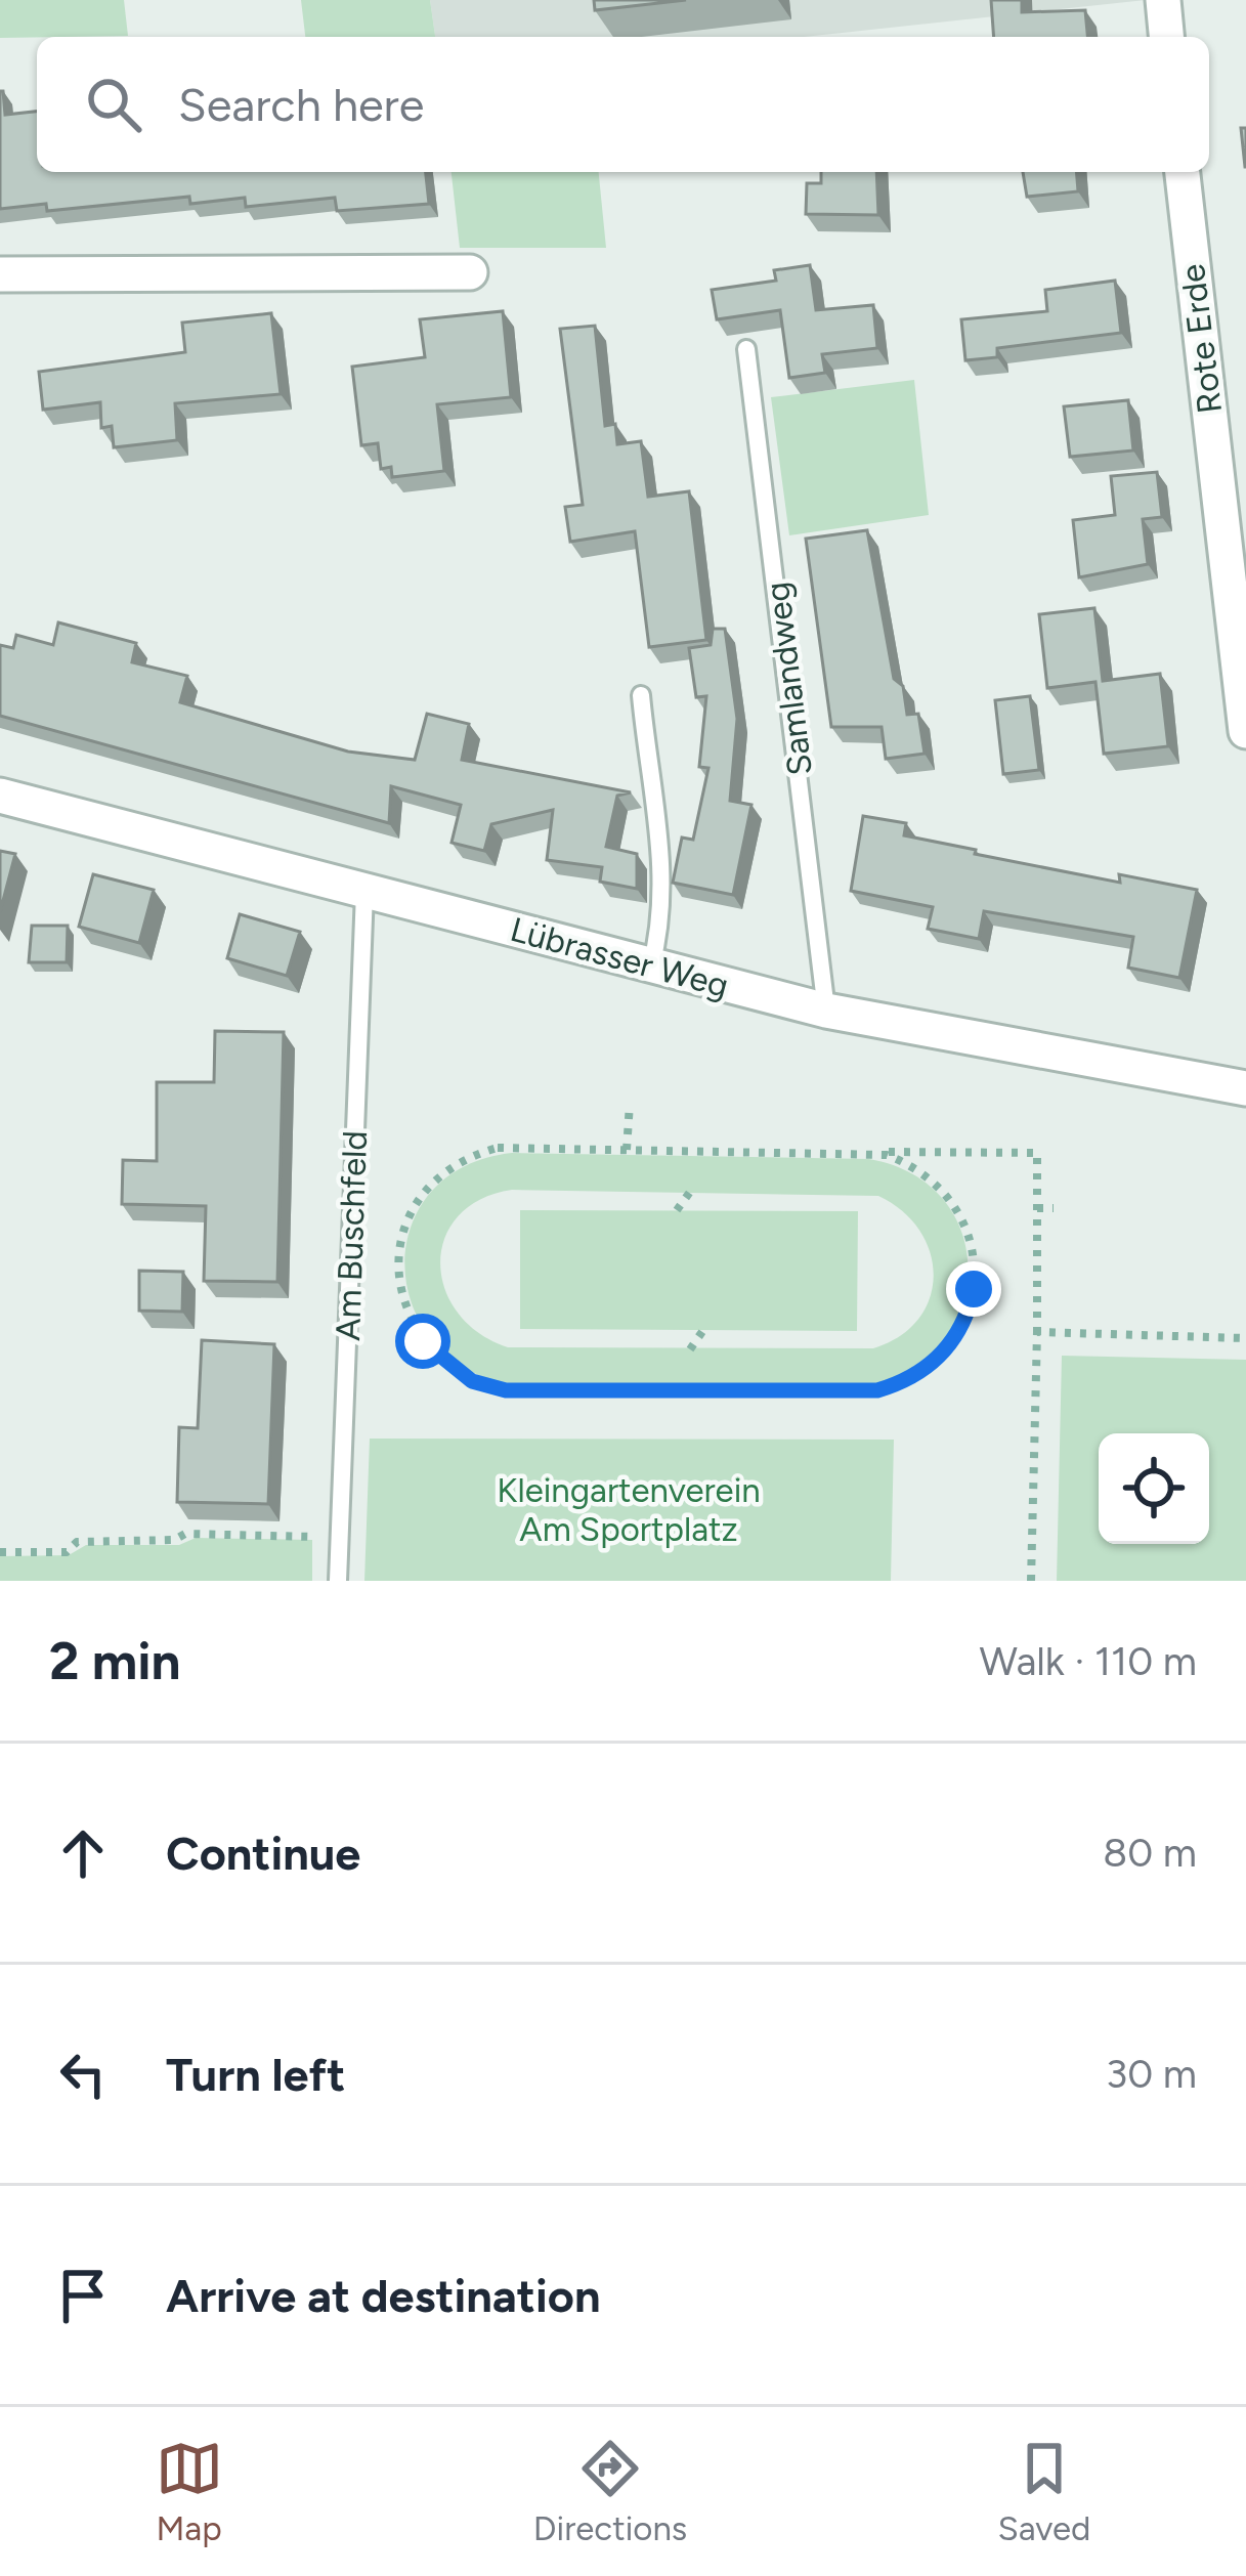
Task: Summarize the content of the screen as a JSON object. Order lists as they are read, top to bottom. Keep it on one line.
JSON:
{"streets":{"street":["Rote Erde","Lübrasser Weg"],"lane":["Samlandweg","Am Buschfeld"]},"crossings":[["Samlandweg","Lübrasser Weg"],["Lübrasser Weg","Am Buschfeld"]],"parks":["Kleingartenverein Am Sportplatz"],"page":{"search":"Search here","heading":["2 min","Walk · 110 m"],"list":[["Continue","80 m"],["Turn left","30 m"],"Arrive at destination"],"nav":["Map","Directions","Saved"]}}
